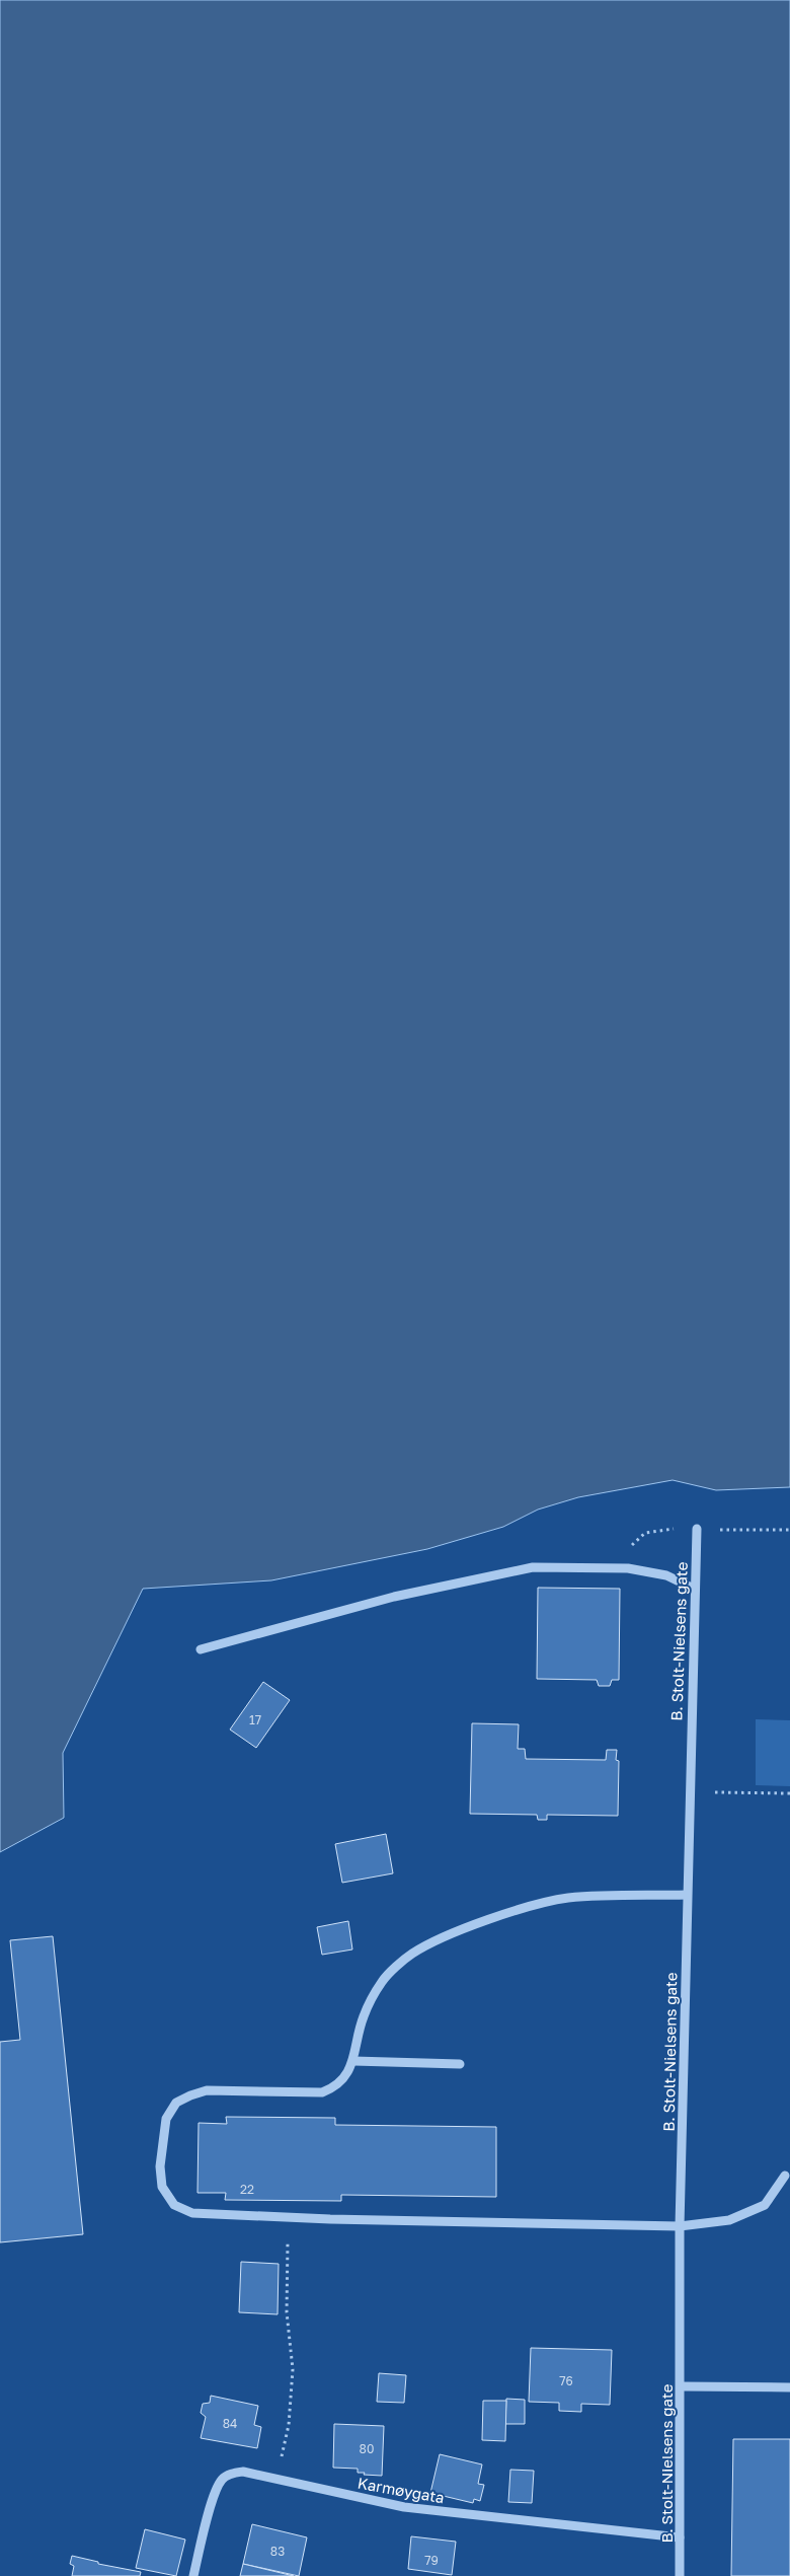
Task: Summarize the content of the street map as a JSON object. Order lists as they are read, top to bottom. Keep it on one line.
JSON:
{"streets":{"street":["B. Stolt-Nielsens gate","Karmøygata"]},"crossings":[["B. Stolt-Nielsens gate","Karmøygata"]],"house_numbers":["17","22","76","84","80","83","79"]}
